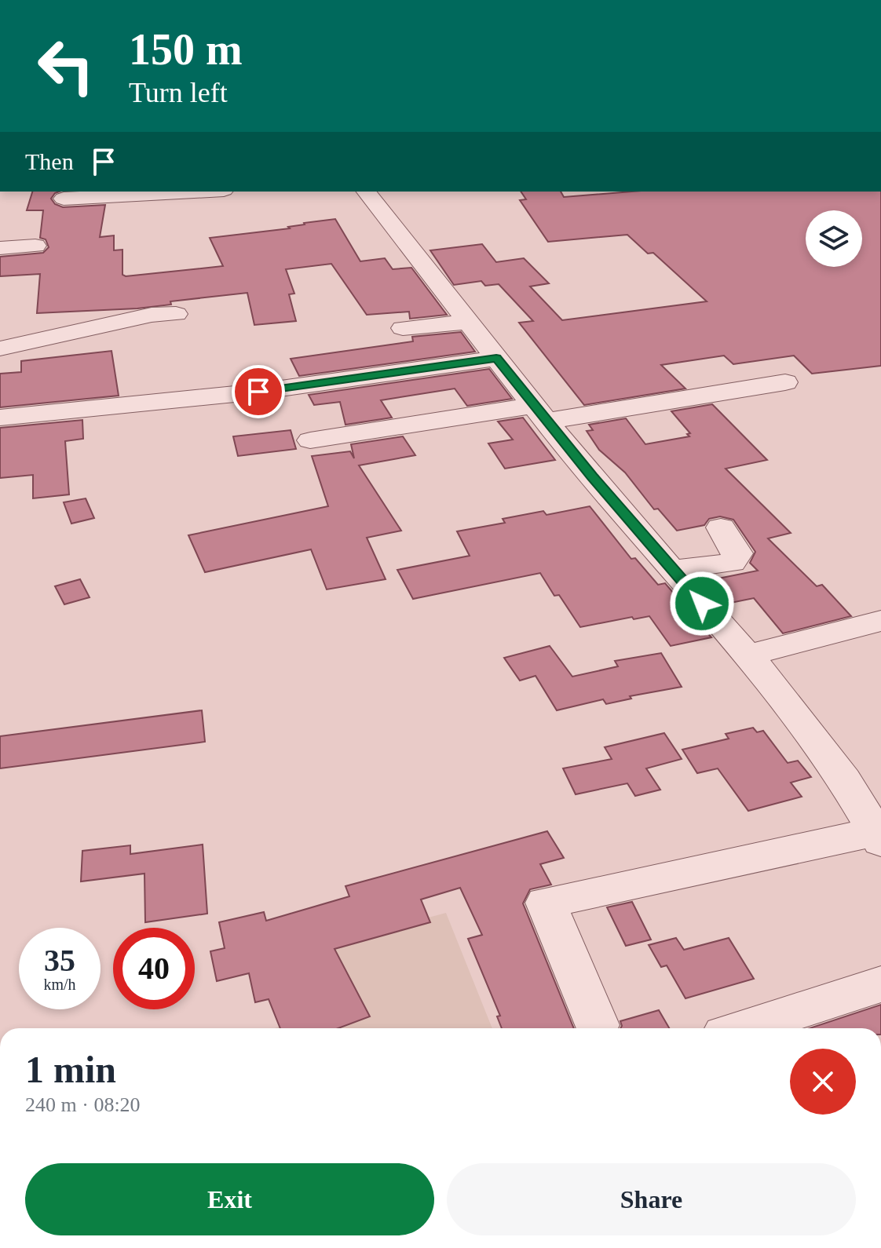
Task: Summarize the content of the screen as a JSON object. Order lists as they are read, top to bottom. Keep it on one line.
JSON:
{"page":{"turn":["150 m","Turn left"],"then":"Then","speed":"35 km/h","limit":"40","heading":["1 min","240 m · 08:20"],"buttons":["Exit","Share"]}}
